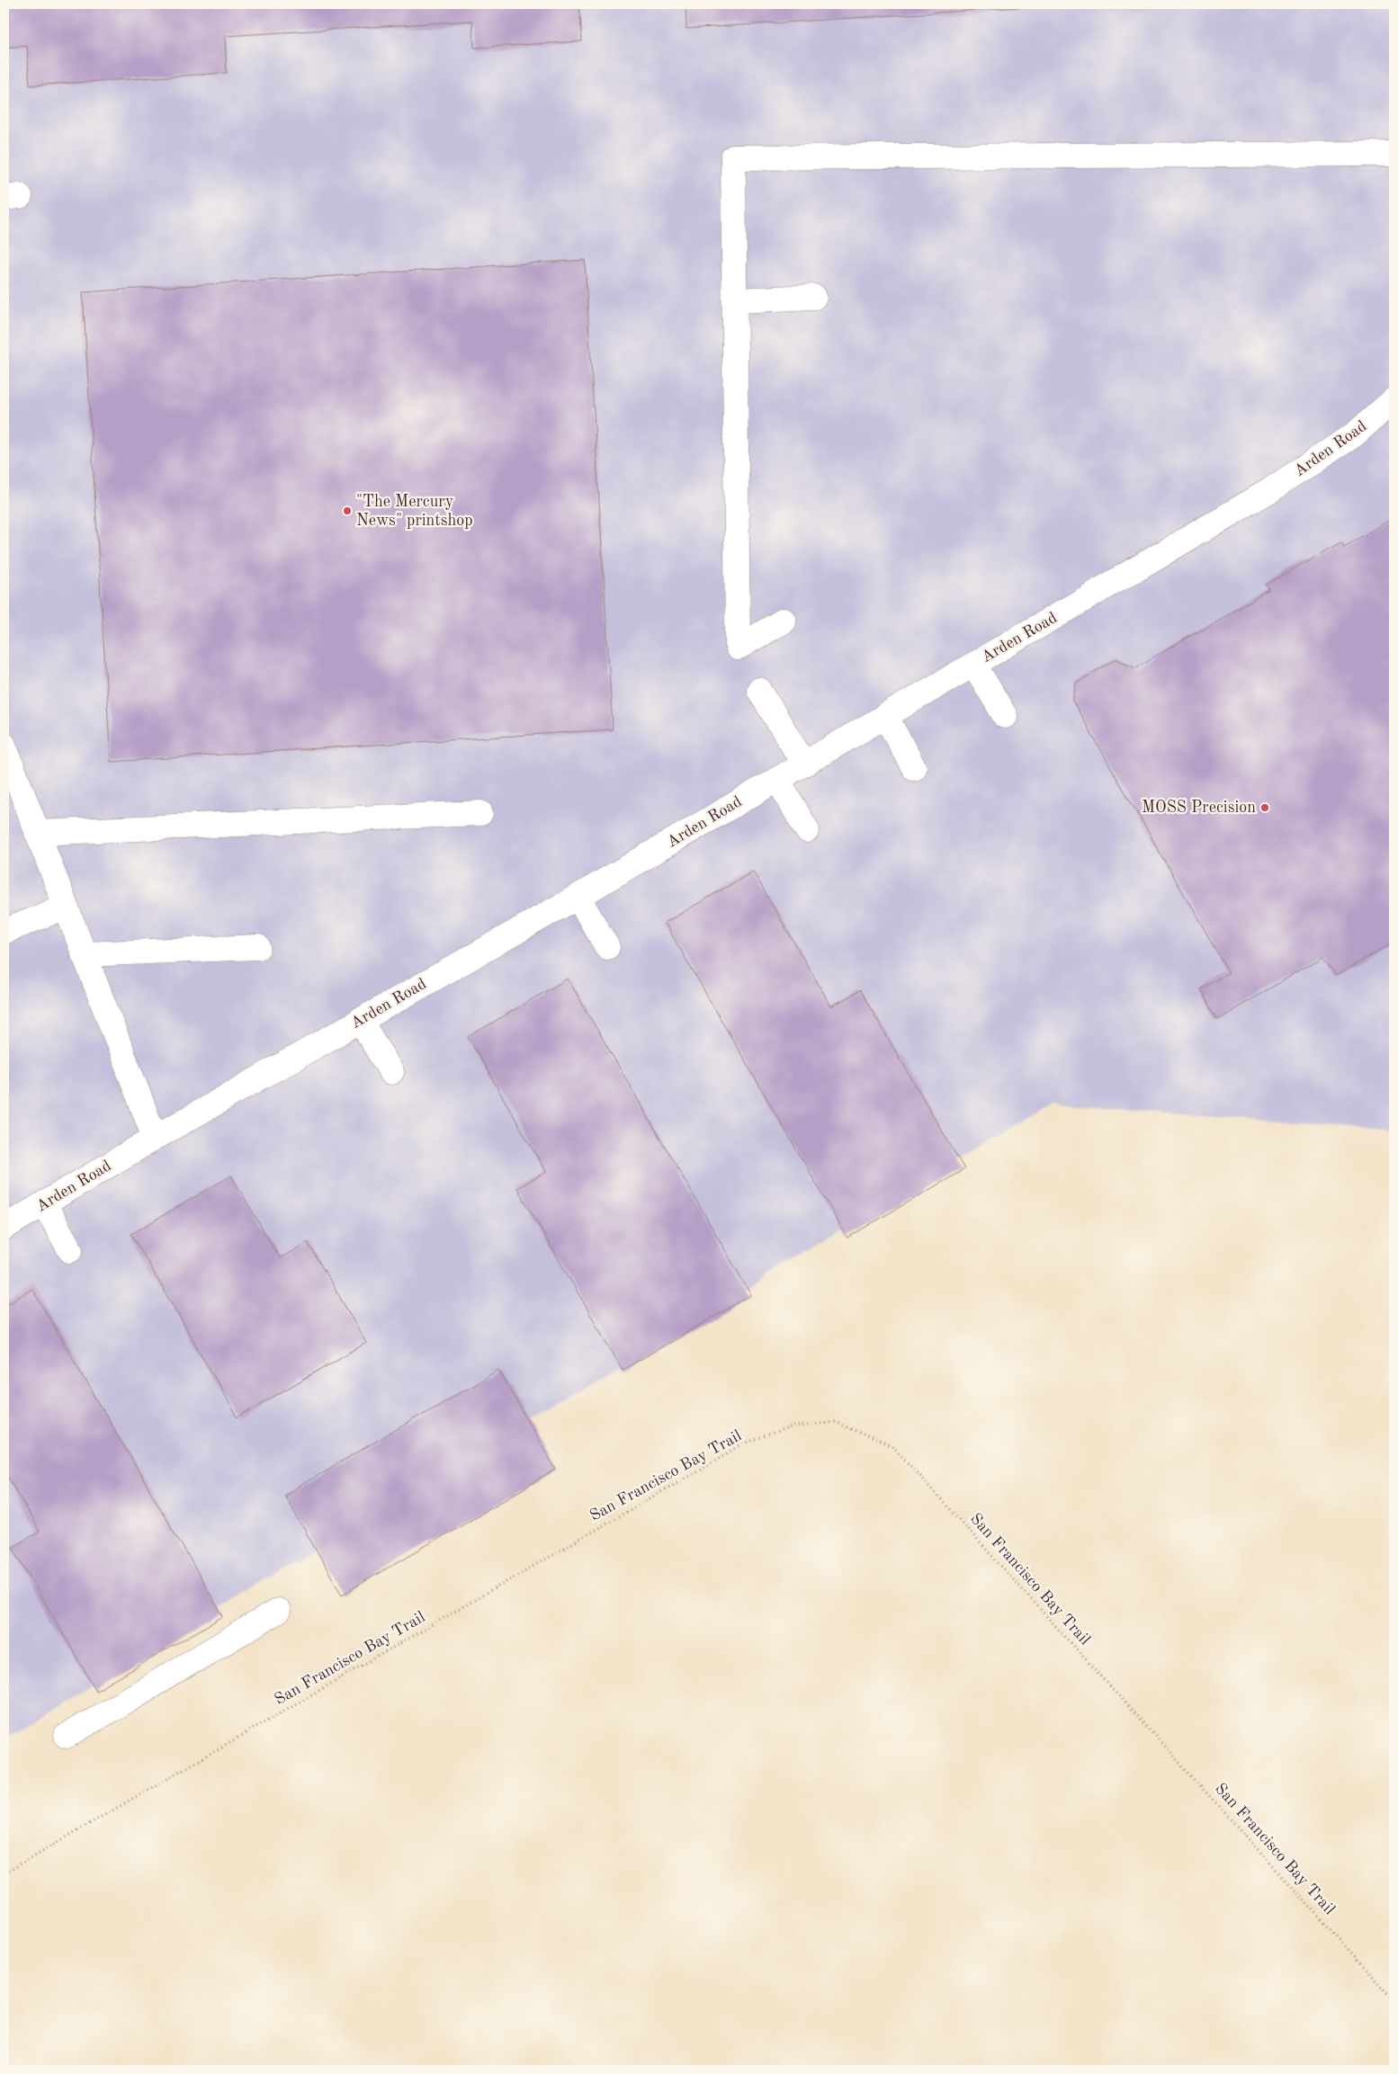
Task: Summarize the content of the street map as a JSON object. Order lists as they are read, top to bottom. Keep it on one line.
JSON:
{"streets":{"street":["Arden Road"],"path":["San Francisco Bay Trail"]},"places":["\"The Mercury News\" printshop","MOSS Precision"]}
